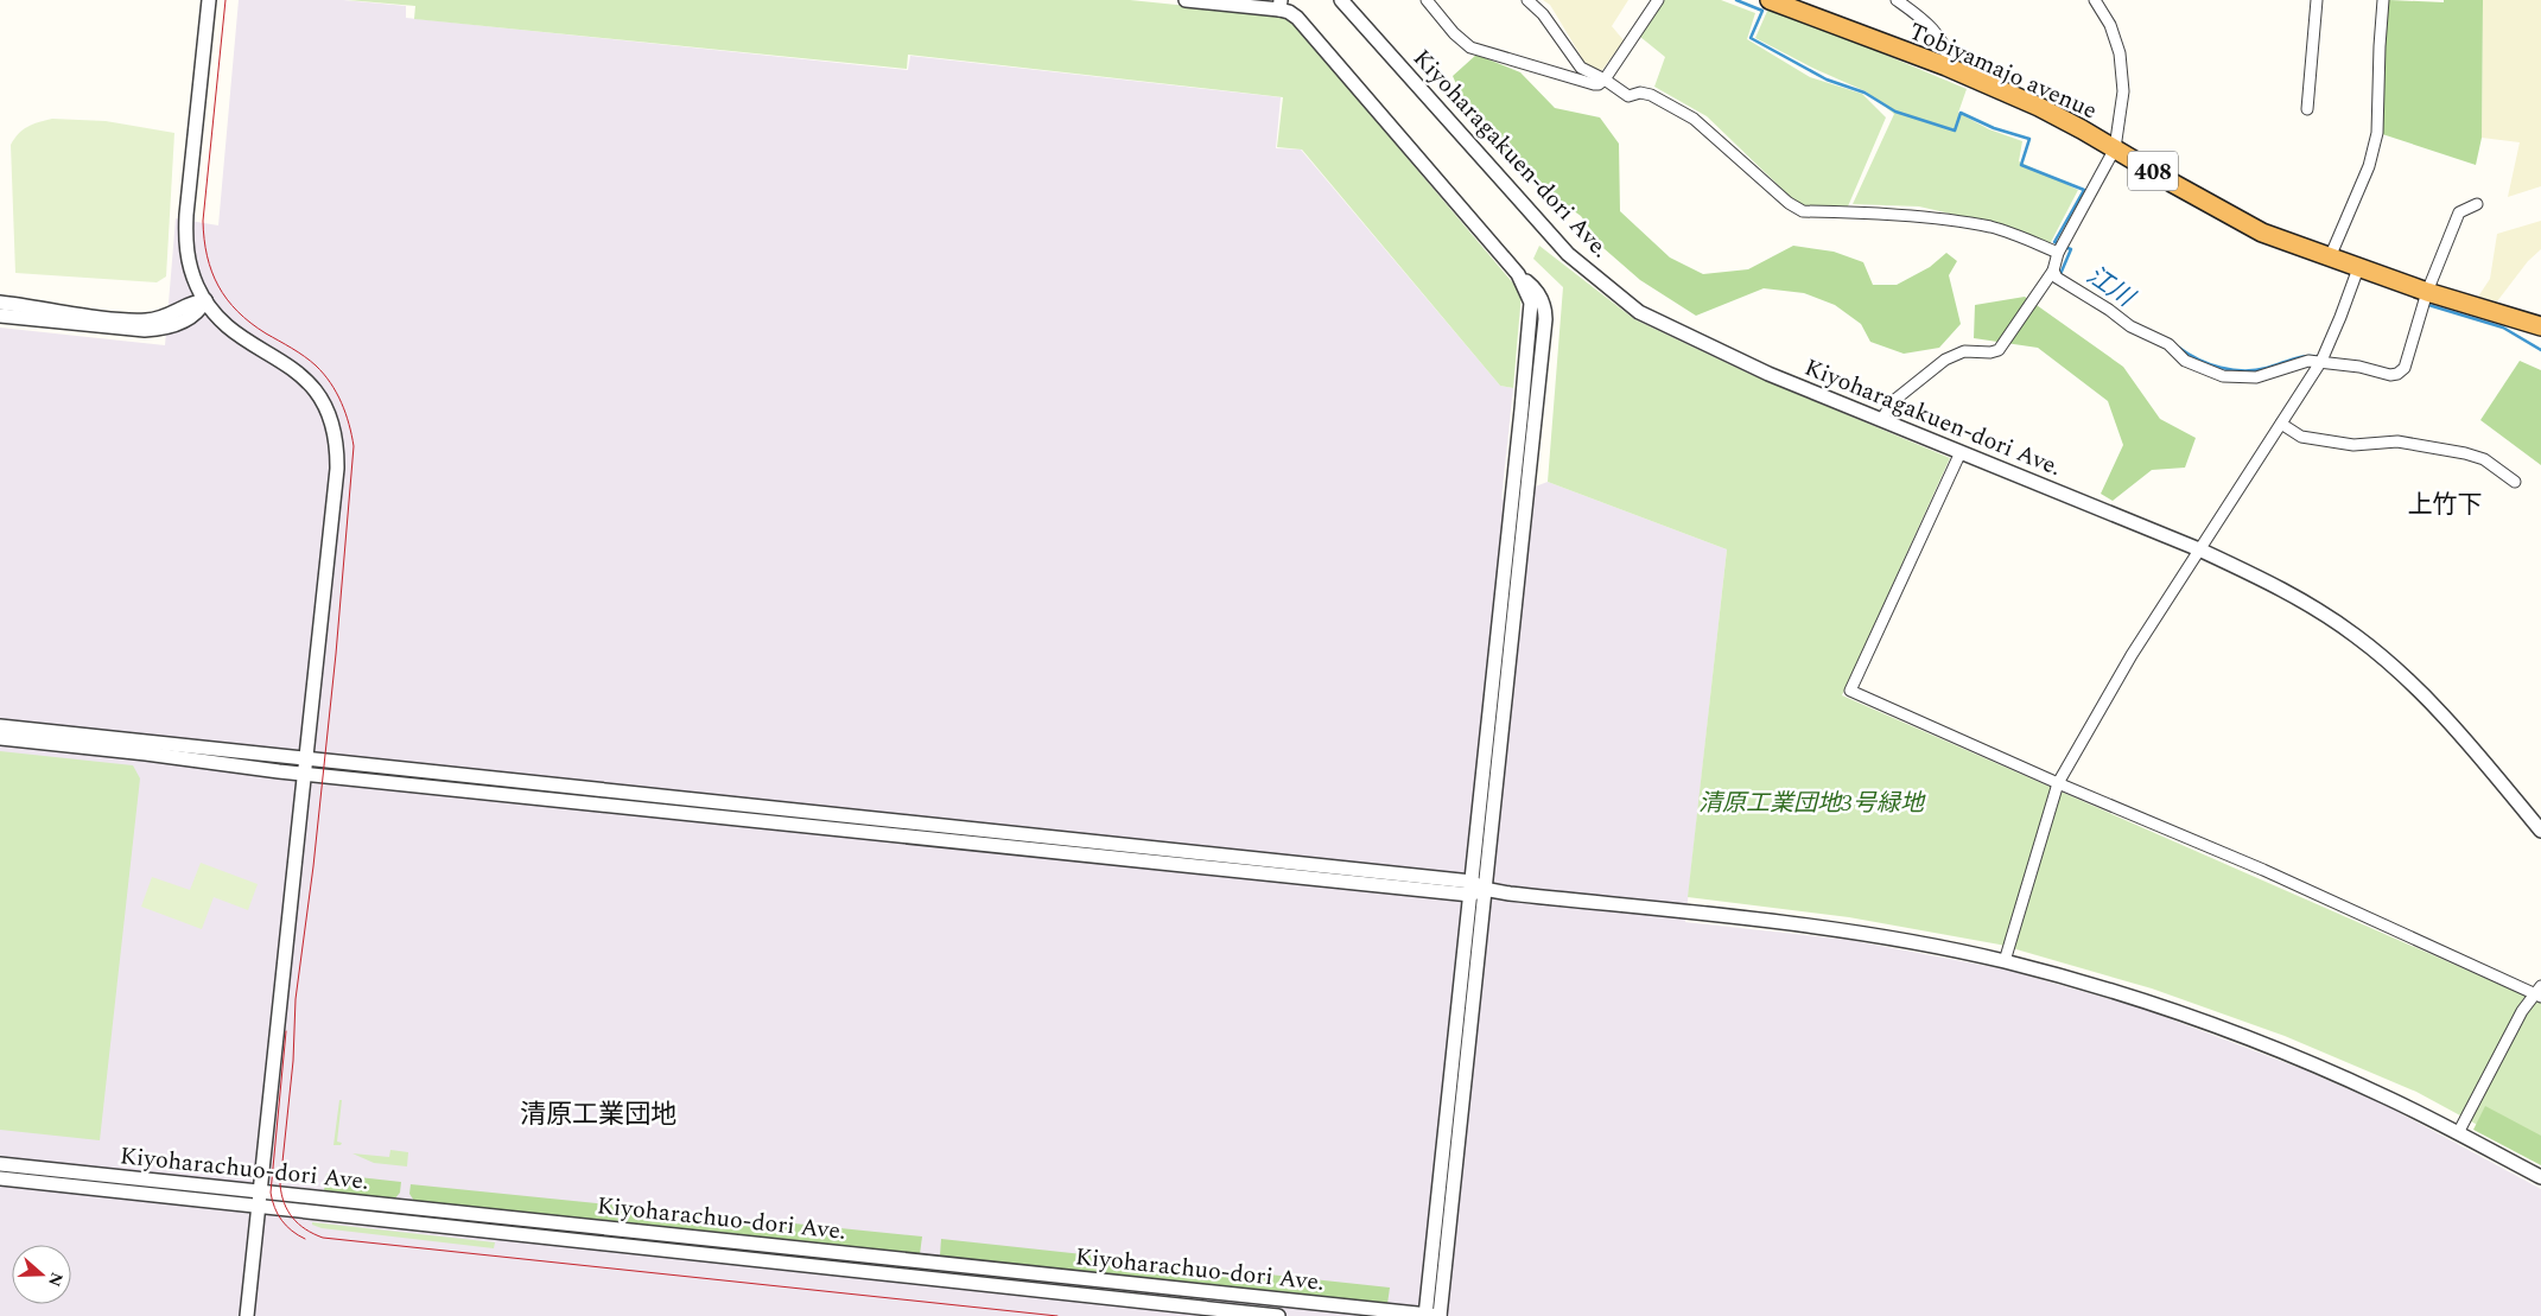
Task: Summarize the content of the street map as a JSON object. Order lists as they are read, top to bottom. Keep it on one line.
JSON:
{"streets":{"highway":["Tobiyamajo avenue","408"],"street":["Kiyoharagakuen-dori Ave.","Kiyoharachuo-dori Ave."]},"districts":["上竹下","清原工業団地"],"water":["江川"],"parks":["清原工業団地3号緑地"],"north":"right"}
